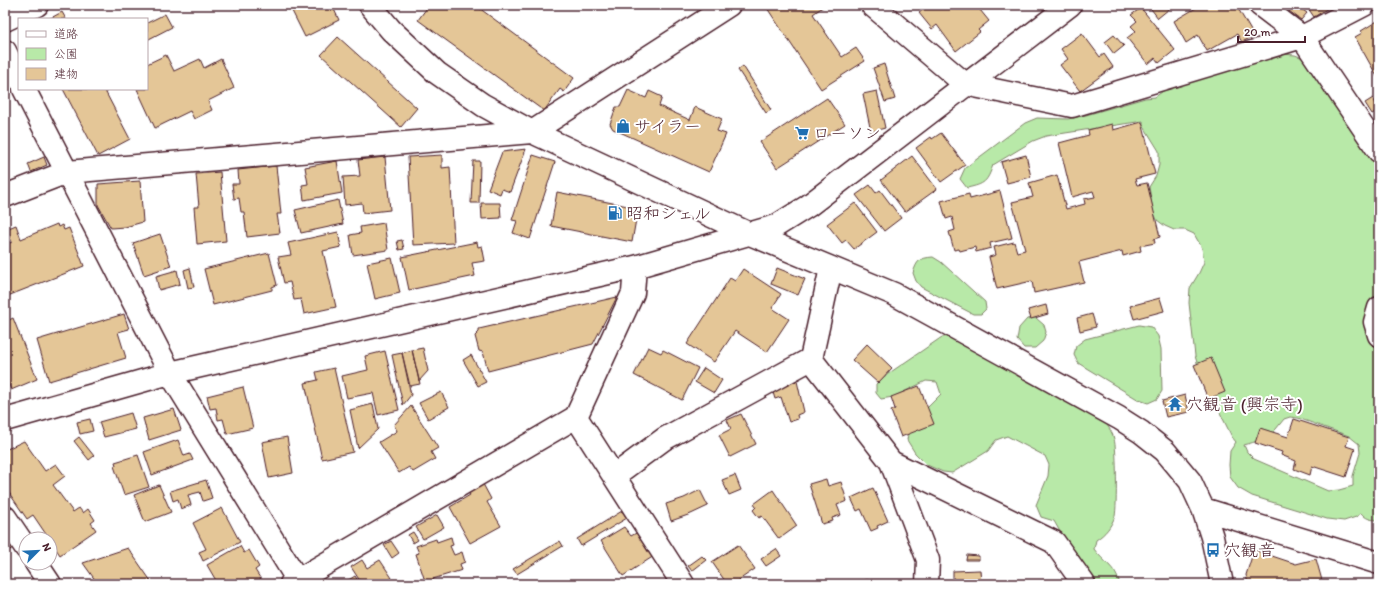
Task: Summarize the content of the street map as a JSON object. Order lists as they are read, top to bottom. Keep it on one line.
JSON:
{"places":{"shop":["サイラー"],"supermarket":["ローソン"],"fuel station":["昭和シェル"],"temple":["穴観音 (興宗寺)"],"bus stop":["穴観音"]},"legend":["道路","公園","建物"],"scale_bar":"20 m","north":"top right"}
